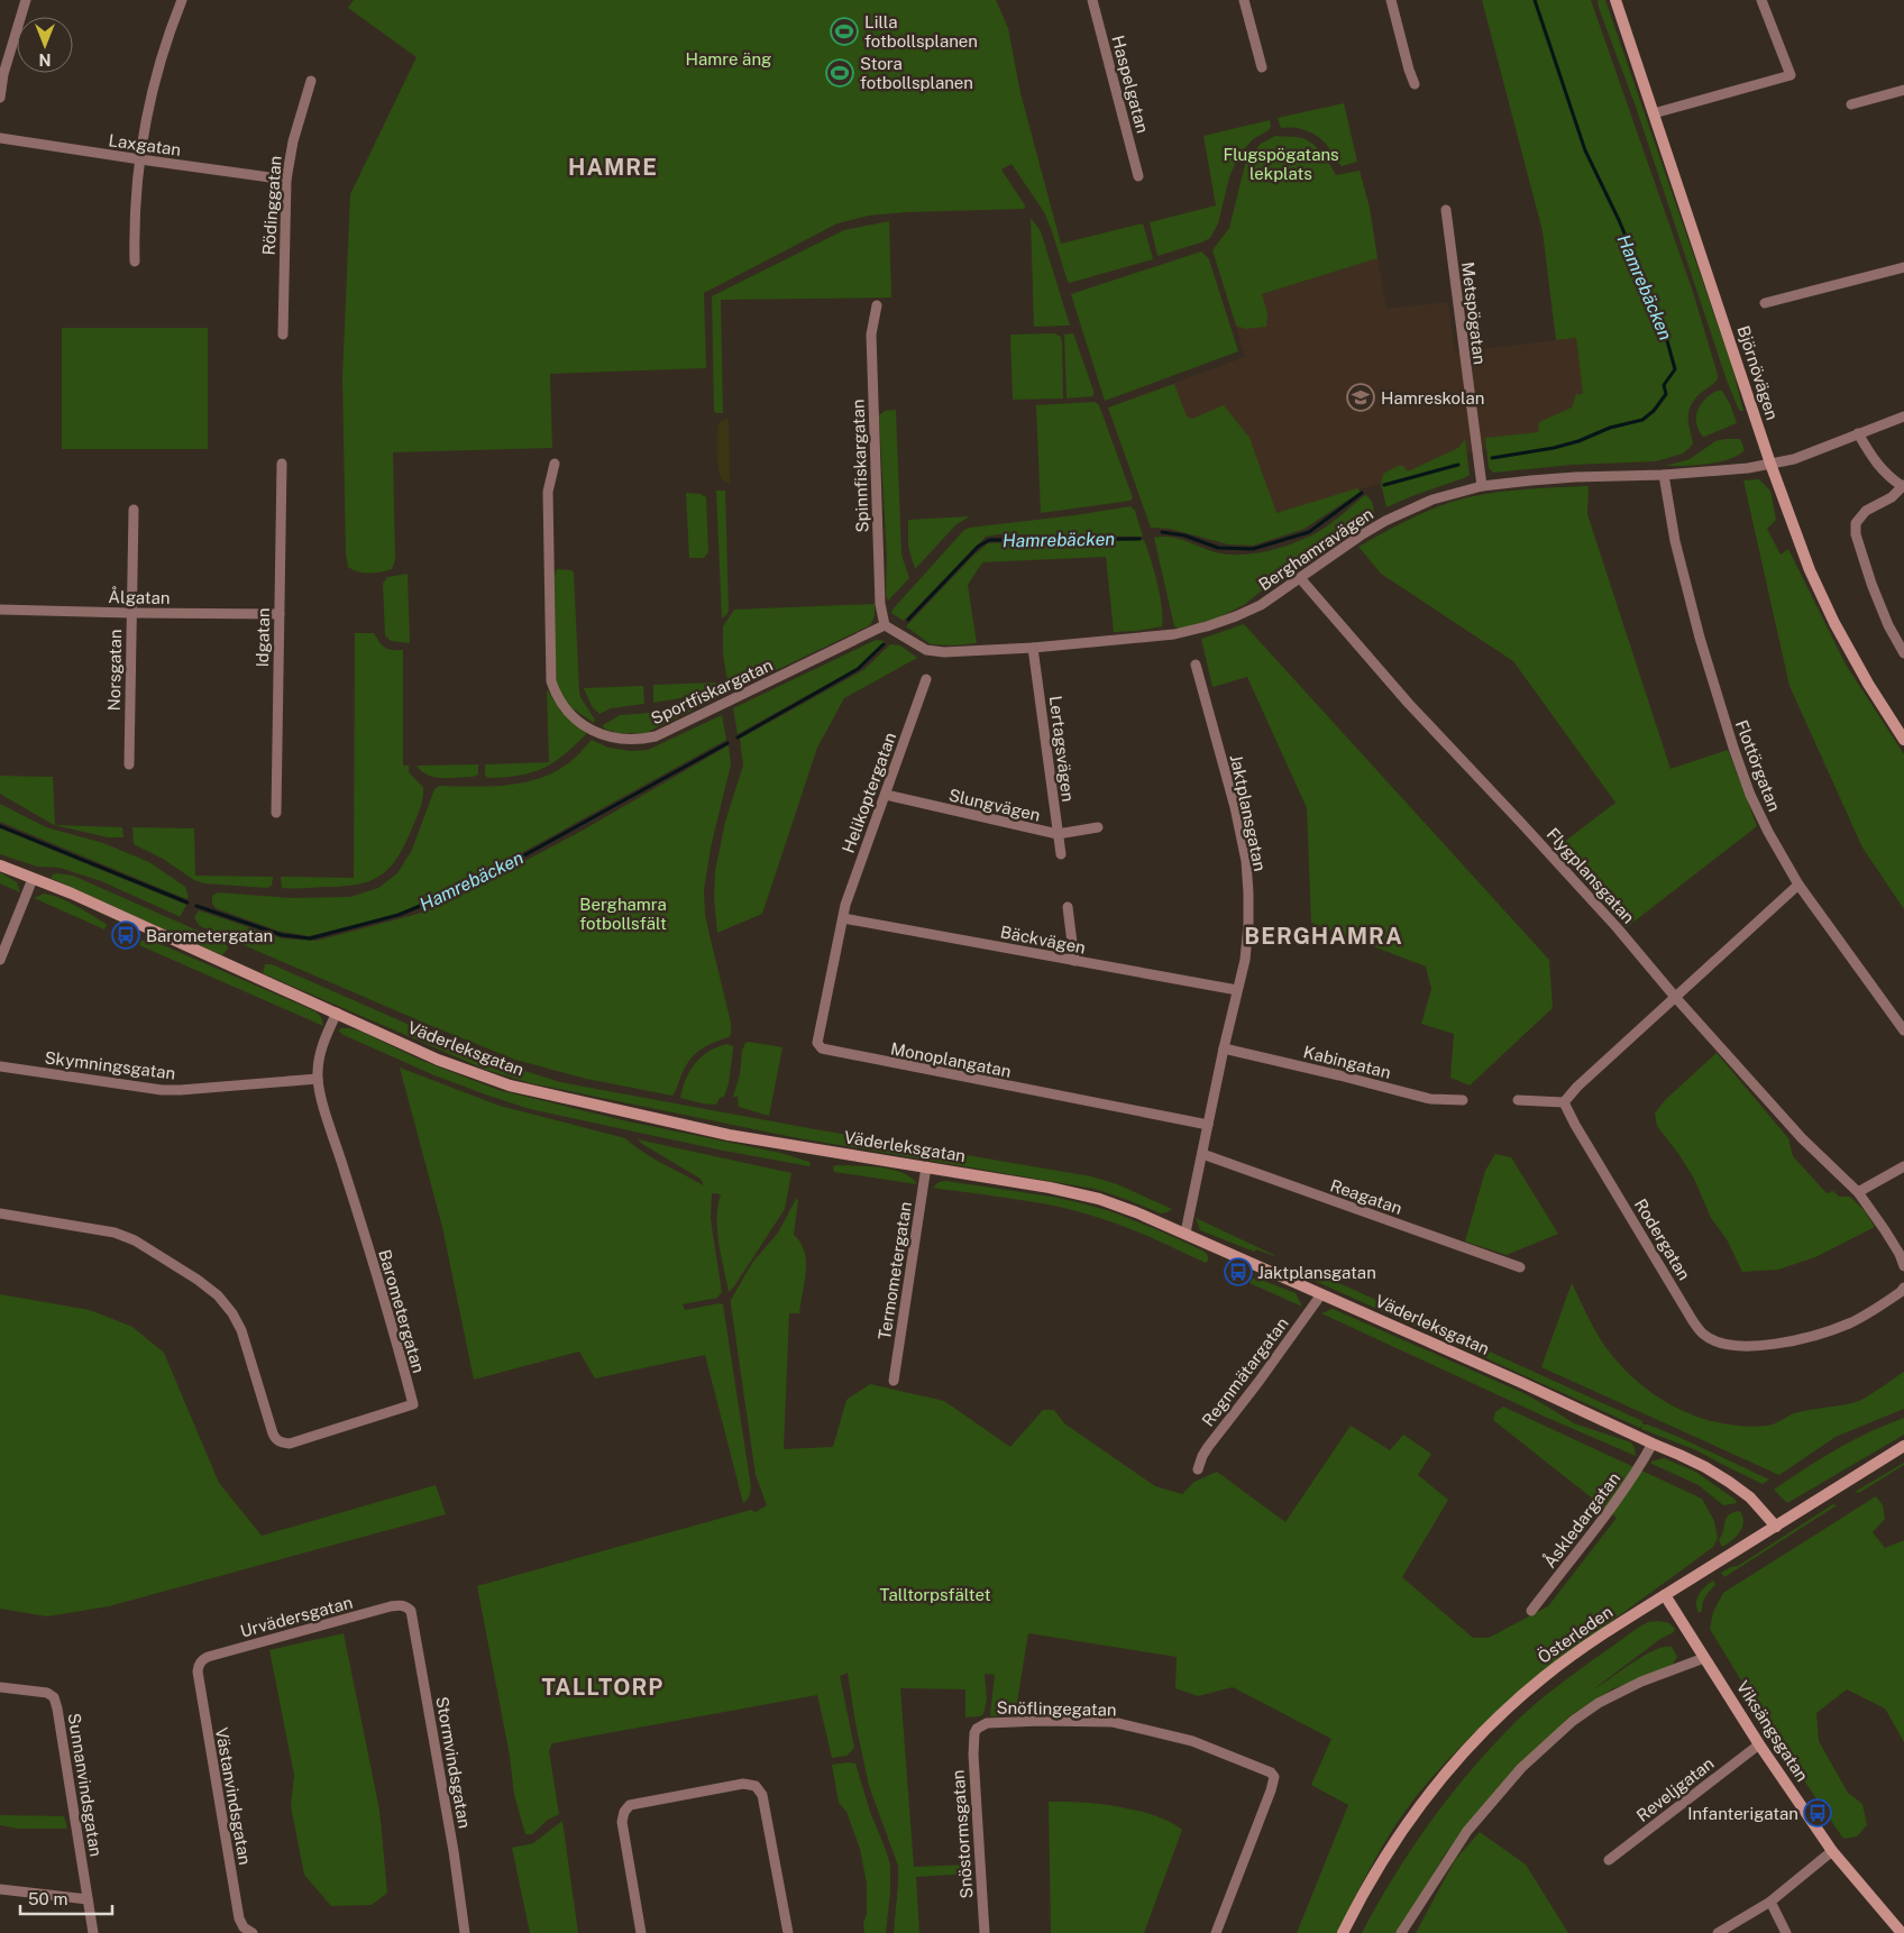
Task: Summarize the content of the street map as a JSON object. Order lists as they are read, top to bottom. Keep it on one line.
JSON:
{"streets":{"street":["Haspelgatan","Laxgatan","Rödinggatan","Metspögatan","Björnövägen","Spinnfiskargatan","Berghamravägen","Ålgatan","Idgatan","Norsgatan","Sportfiskargatan","Lertagsvägen","Flottörgatan","Helikoptergatan","Slungvägen","Jaktplansgatan","Flygplansgatan","Bäckvägen","Väderleksgatan","Monoplangatan","Kabingatan","Skymningsgatan","Reagatan","Rodergatan","Termometergatan","Barometergatan","Regnmätargatan","Åskledargatan","Urvädersgatan","Österleden","Snöflingegatan","Viksängsgatan","Stormvindsgatan","Sunnanvindsgatan","Reveljgatan","Västanvindsgatan","Snöstormsgatan"]},"crossings":[["Laxgatan","Rödinggatan"],["Metspögatan","Berghamravägen"],["Björnövägen","Berghamravägen"],["Spinnfiskargatan","Berghamravägen"],["Spinnfiskargatan","Sportfiskargatan"],["Berghamravägen","Sportfiskargatan"],["Berghamravägen","Lertagsvägen"],["Berghamravägen","Flottörgatan"],["Berghamravägen","Flygplansgatan"],["Ålgatan","Idgatan"],["Ålgatan","Norsgatan"],["Lertagsvägen","Slungvägen"],["Helikoptergatan","Slungvägen"],["Helikoptergatan","Bäckvägen"],["Helikoptergatan","Monoplangatan"],["Jaktplansgatan","Bäckvägen"],["Jaktplansgatan","Väderleksgatan"],["Jaktplansgatan","Monoplangatan"],["Jaktplansgatan","Kabingatan"],["Jaktplansgatan","Reagatan"],["Bäckvägen","Monoplangatan"],["Väderleksgatan","Termometergatan"],["Väderleksgatan","Barometergatan"],["Väderleksgatan","Regnmätargatan"],["Väderleksgatan","Åskledargatan"],["Väderleksgatan","Österleden"],["Skymningsgatan","Barometergatan"],["Urvädersgatan","Stormvindsgatan"],["Urvädersgatan","Västanvindsgatan"],["Österleden","Viksängsgatan"],["Snöflingegatan","Snöstormsgatan"],["Viksängsgatan","Reveljgatan"]],"districts":["HAMRE","BERGHAMRA","TALLTORP"],"water":["Hamrebäcken"],"parks":["Hamre äng","Flugspögatans lekplats","Berghamra fotbollsfält","Talltorpsfältet"],"places":{"sports":["Lilla fotbollsplanen","Stora fotbollsplanen"],"school or university":["Hamreskolan"],"bus stop":["Barometergatan","Jaktplansgatan","Infanterigatan"]},"scale_bar":"50 m","north":"bottom"}
